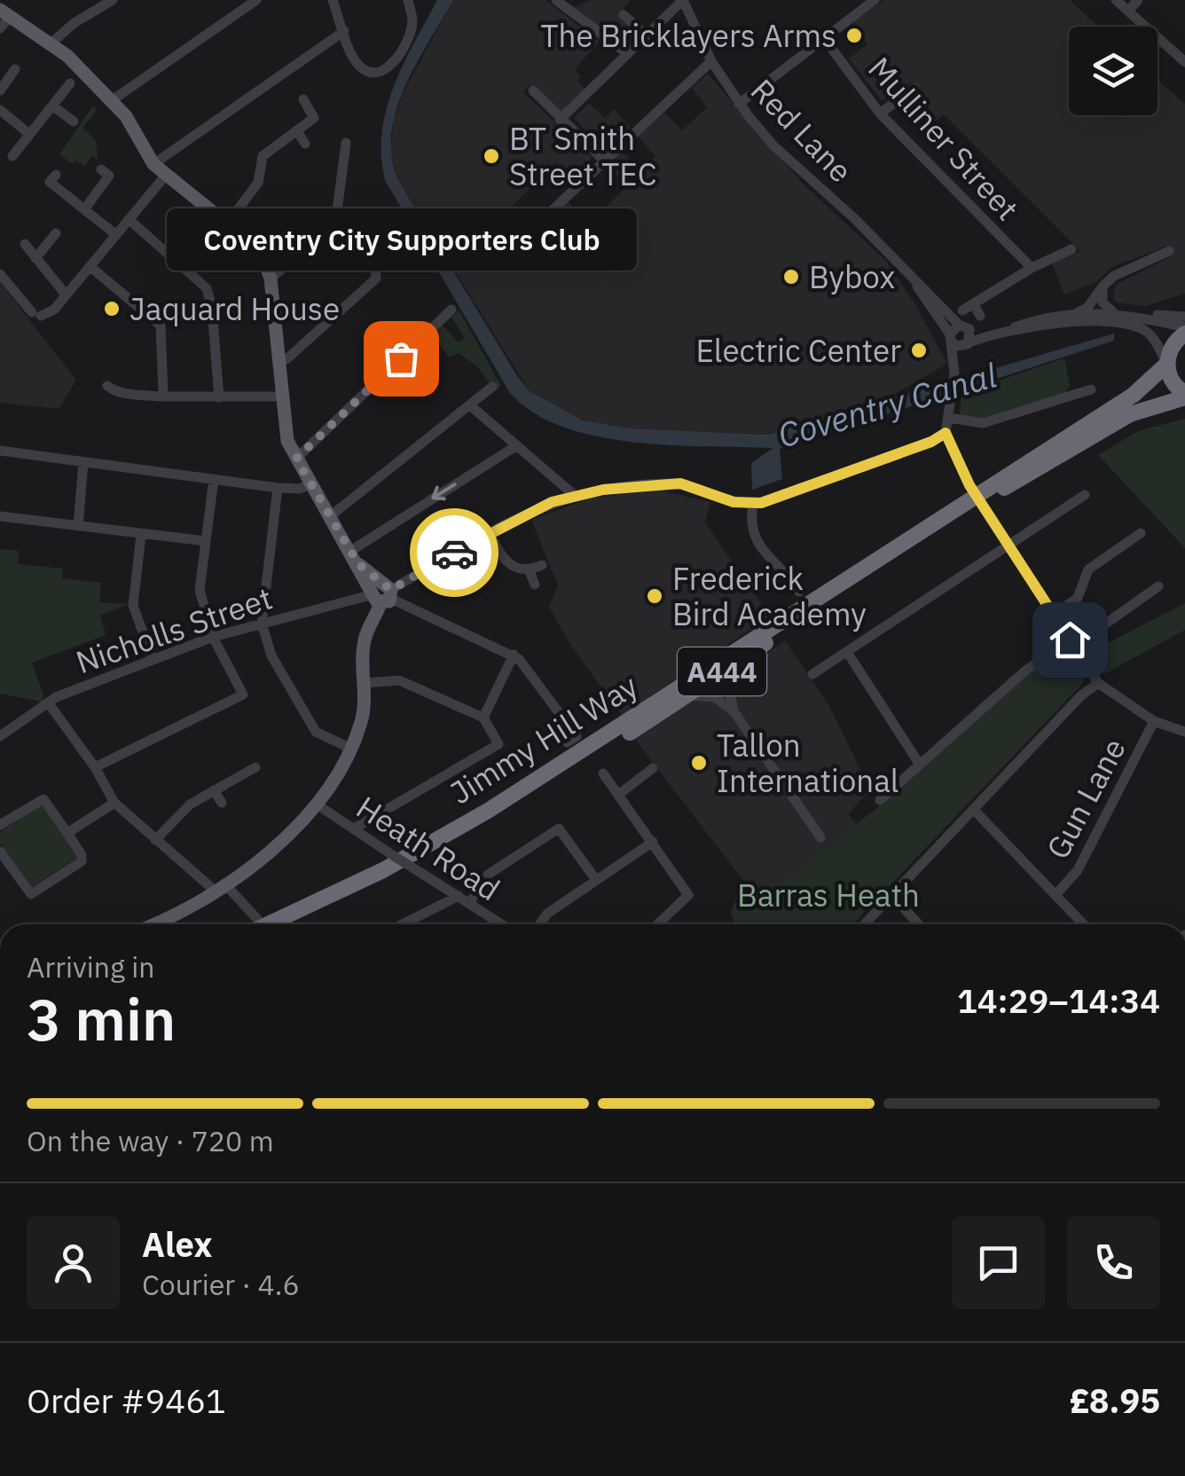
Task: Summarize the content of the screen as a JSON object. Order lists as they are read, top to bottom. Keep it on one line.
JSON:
{"streets":{"highway":["A444","Jimmy Hill Way"],"street":["Red Lane","Mulliner Street","Nicholls Street","Gun Lane","Heath Road"]},"water":["Coventry Canal"],"parks":["Barras Heath"],"places":["The Bricklayers Arms","BT Smith Street TEC","Bybox","Jaquard House","Electric Center","Coventry City Supporters Club","Frederick Bird Academy","Tallon International"],"page":{"bubble":"Coventry City Supporters Club","heading":["3 min","Arriving in","14:29–14:34"],"panel":["Alex","Courier · 4.6","Order #9461","£8.95"],"bar":"On the way · 720 m"}}
